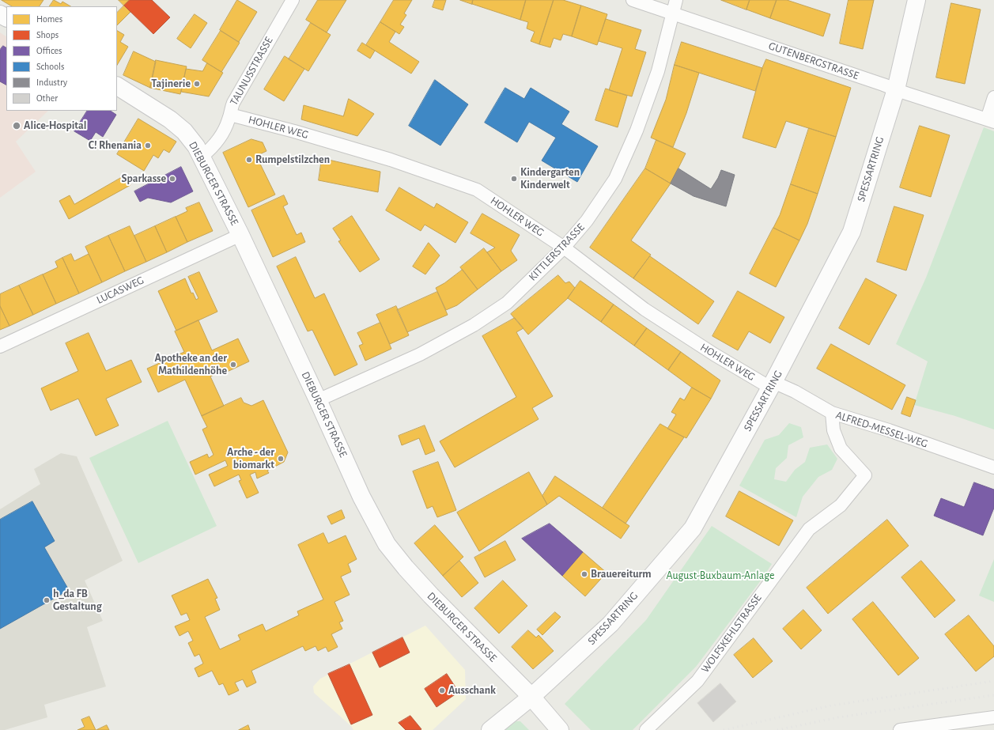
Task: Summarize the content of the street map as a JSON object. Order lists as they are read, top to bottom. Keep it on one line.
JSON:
{"streets":{"main road":["SPESSARTRING","DIEBURGER STRASSE"],"street":["GUTENBERGSTRASSE","TAUNUSSTRASSE","HOHLER WEG","KITTLERSTRASSE","LUCASWEG","ALFRED-MESSEL-WEG","WOLFSKEHLSTRASSE"]},"crossings":[["GUTENBERGSTRASSE","SPESSARTRING"],["GUTENBERGSTRASSE","KITTLERSTRASSE"],["TAUNUSSTRASSE","HOHLER WEG"],["TAUNUSSTRASSE","DIEBURGER STRASSE"],["HOHLER WEG","SPESSARTRING"],["HOHLER WEG","KITTLERSTRASSE"],["HOHLER WEG","ALFRED-MESSEL-WEG"],["SPESSARTRING","DIEBURGER STRASSE"],["SPESSARTRING","ALFRED-MESSEL-WEG"],["DIEBURGER STRASSE","KITTLERSTRASSE"],["DIEBURGER STRASSE","LUCASWEG"],["ALFRED-MESSEL-WEG","WOLFSKEHLSTRASSE"]],"parks":["August-Buxbaum-Anlage"],"places":["Tajinerie","Alice-Hospital","C! Rhenania","Rumpelstilzchen","Sparkasse","Kindergarten Kinderwelt","Apotheke an der Mathildenhöhe","Arche - der biomarkt","Brauereiturm","h_da FB Gestaltung","Ausschank"],"legend":["Homes","Shops","Offices","Schools","Industry","Other"]}
